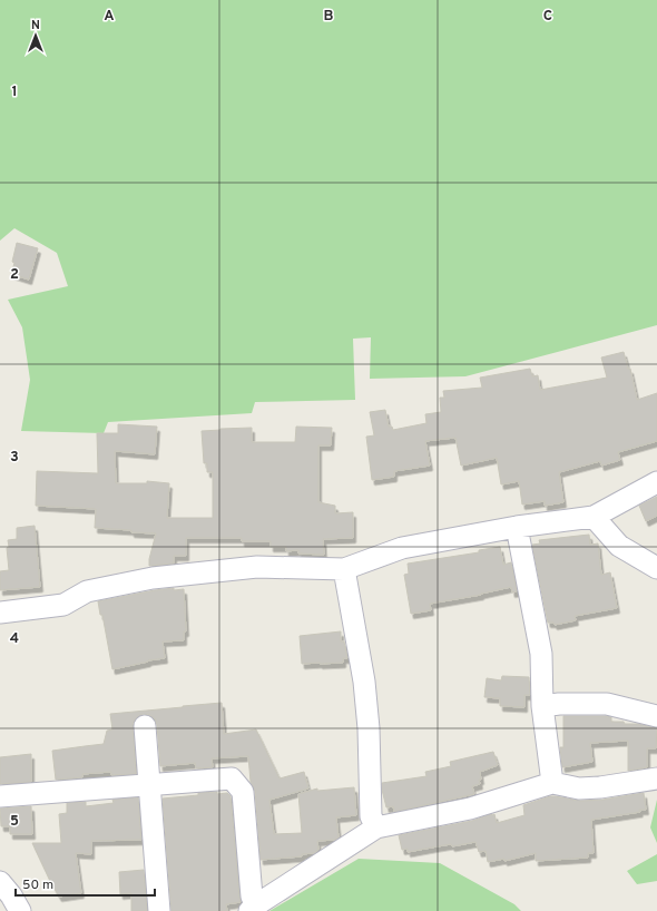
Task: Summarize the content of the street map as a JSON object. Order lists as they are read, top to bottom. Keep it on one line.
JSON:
{"scale_bar":"50 m","north":"top","grid":{"columns":["A","B","C"],"rows":["1","2","3","4","5"]}}
